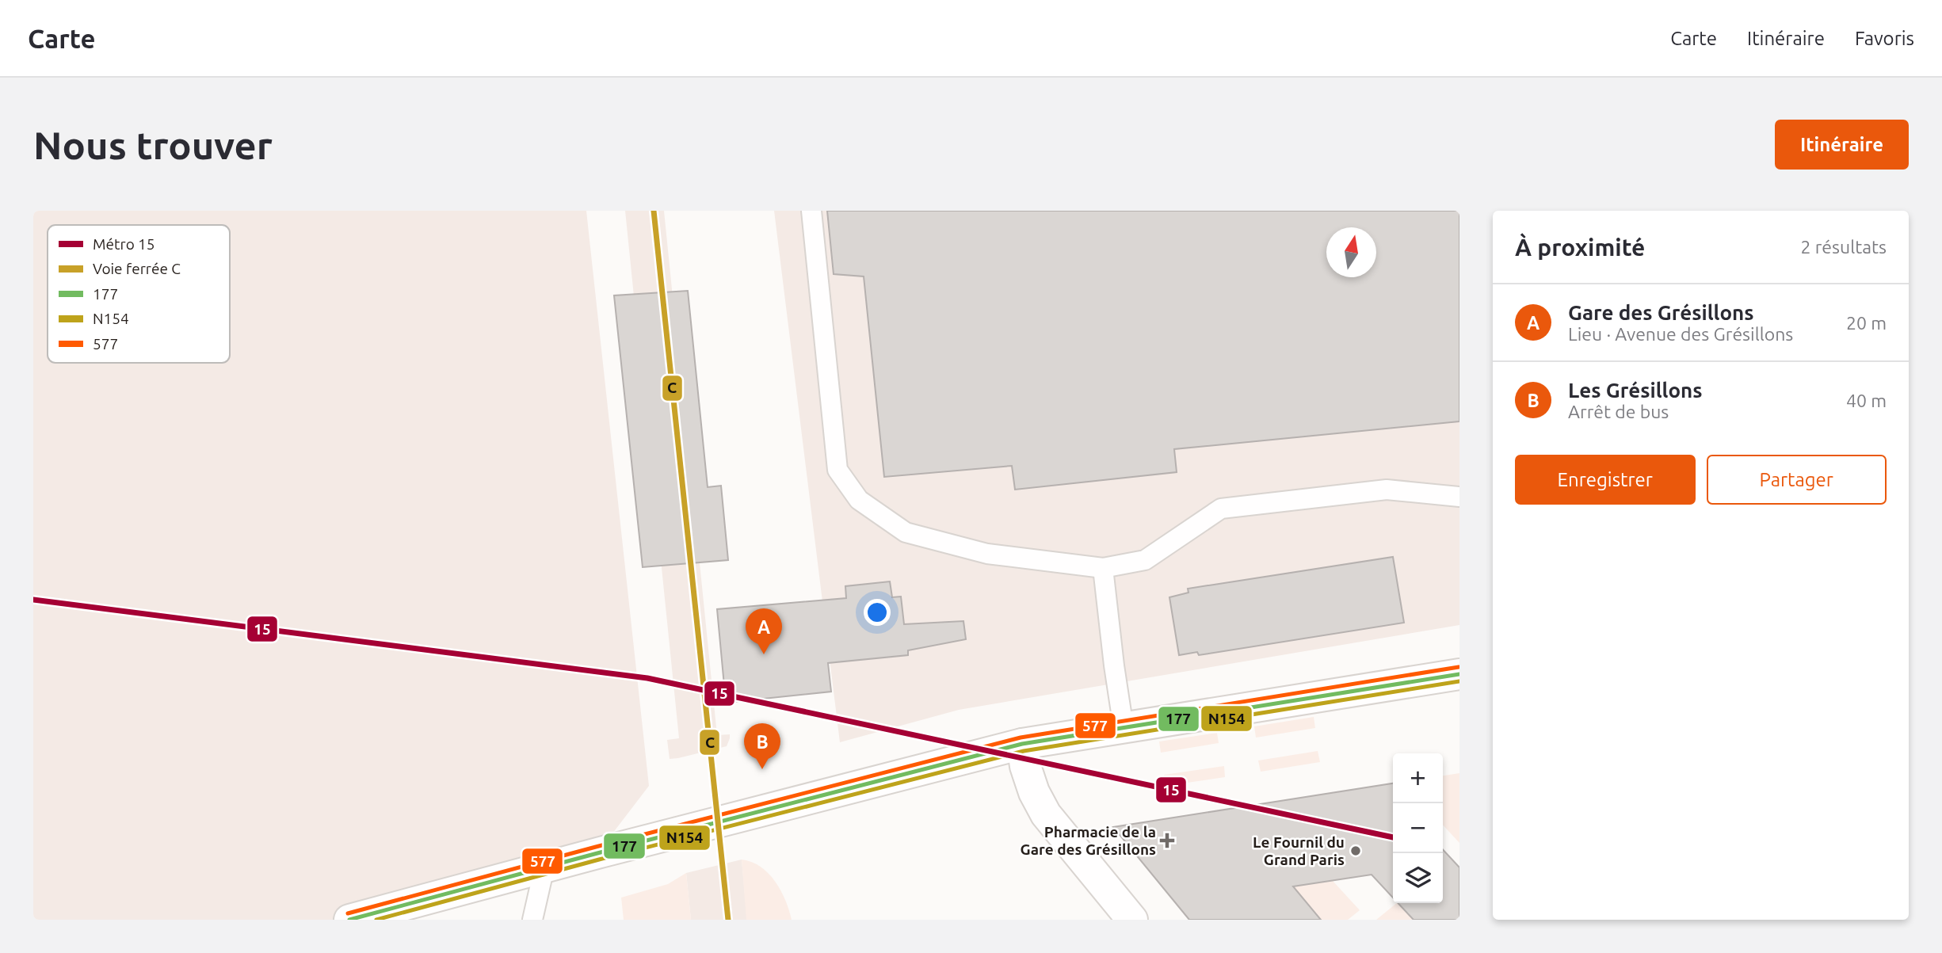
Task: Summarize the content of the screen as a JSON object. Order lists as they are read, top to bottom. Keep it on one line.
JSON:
{"places":{"health":["Pharmacie de la Gare des Grésillons"],"other":["Le Fournil du Grand Paris"]},"lines":["rail line C","metro line 15","transit line 577","transit line 177","transit line N154"],"legend":["Métro 15","Voie ferrée C","177","N154","577"],"north":"top","page":{"header":"Carte","nav":["Carte","Itinéraire","Favoris"],"buttons":["Itinéraire",["Enregistrer","Partager"]],"title":"Nous trouver","heading":["À proximité","2 résultats"],"list":[{"mark":"A","name":"Gare des Grésillons","note":"Lieu · Avenue des Grésillons","value":"20 m"},{"mark":"B","name":"Les Grésillons","note":"Arrêt de bus","value":"40 m"}],"pins":["A","B"],"map_buttons":["+","−"]}}
